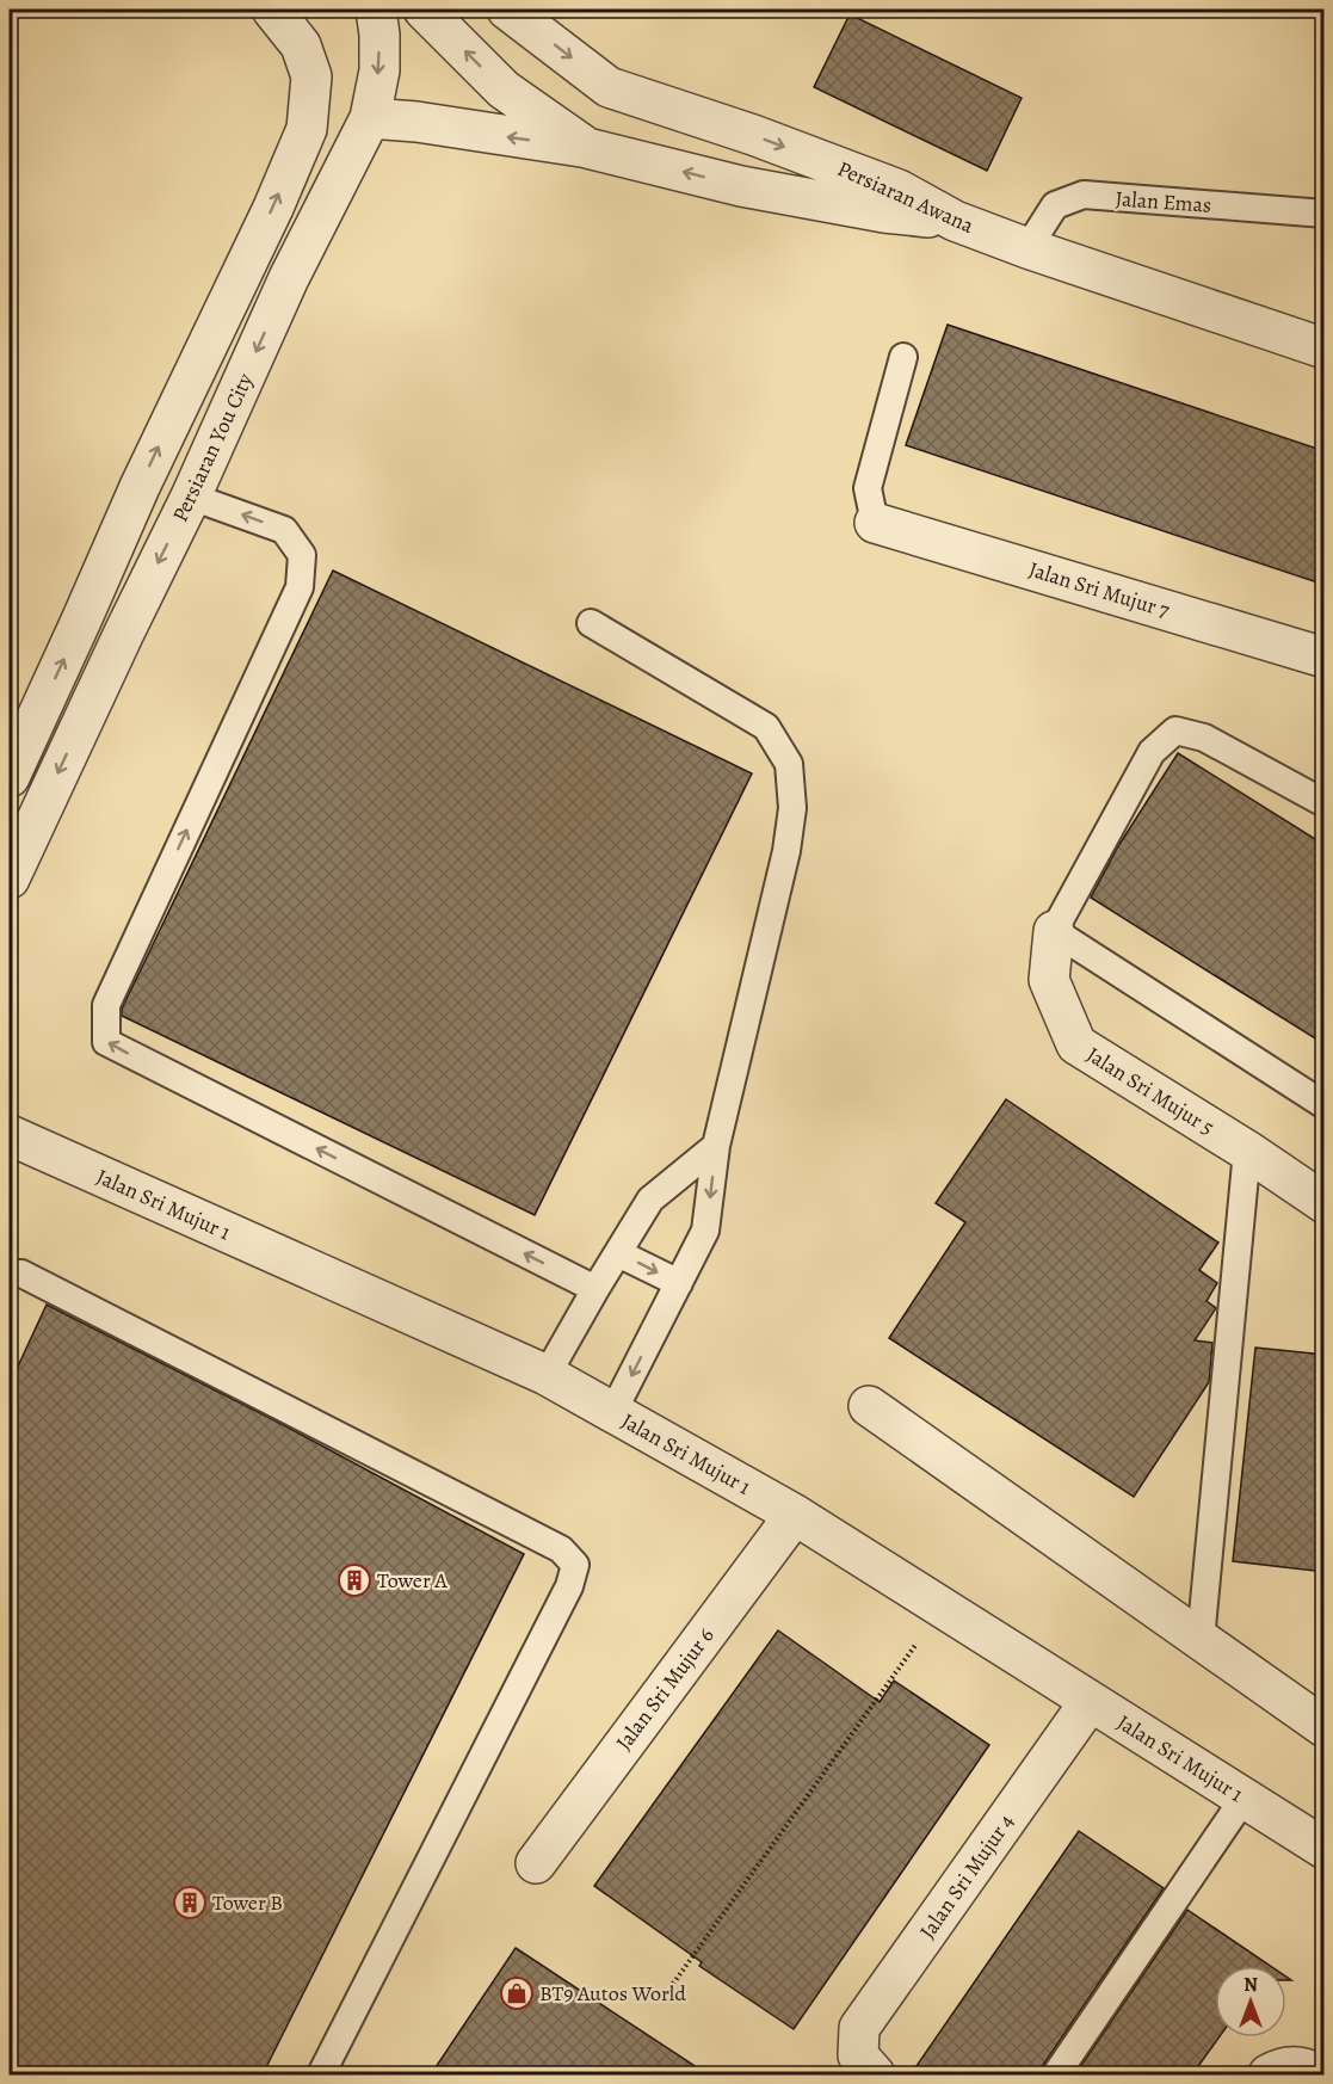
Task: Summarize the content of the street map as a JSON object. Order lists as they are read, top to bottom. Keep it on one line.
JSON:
{"streets":{"street":["Persiaran Awana","Persiaran You City","Jalan Sri Mujur 7","Jalan Sri Mujur 5","Jalan Sri Mujur 1","Jalan Sri Mujur 6","Jalan Sri Mujur 4"],"lane":["Jalan Emas"]},"crossings":[["Persiaran Awana","Jalan Emas"],["Jalan Sri Mujur 1","Jalan Sri Mujur 6"],["Jalan Sri Mujur 1","Jalan Sri Mujur 4"]],"places":{"building":["Tower A","Tower B"],"shop":["BT9 Autos World"]},"north":"top"}
